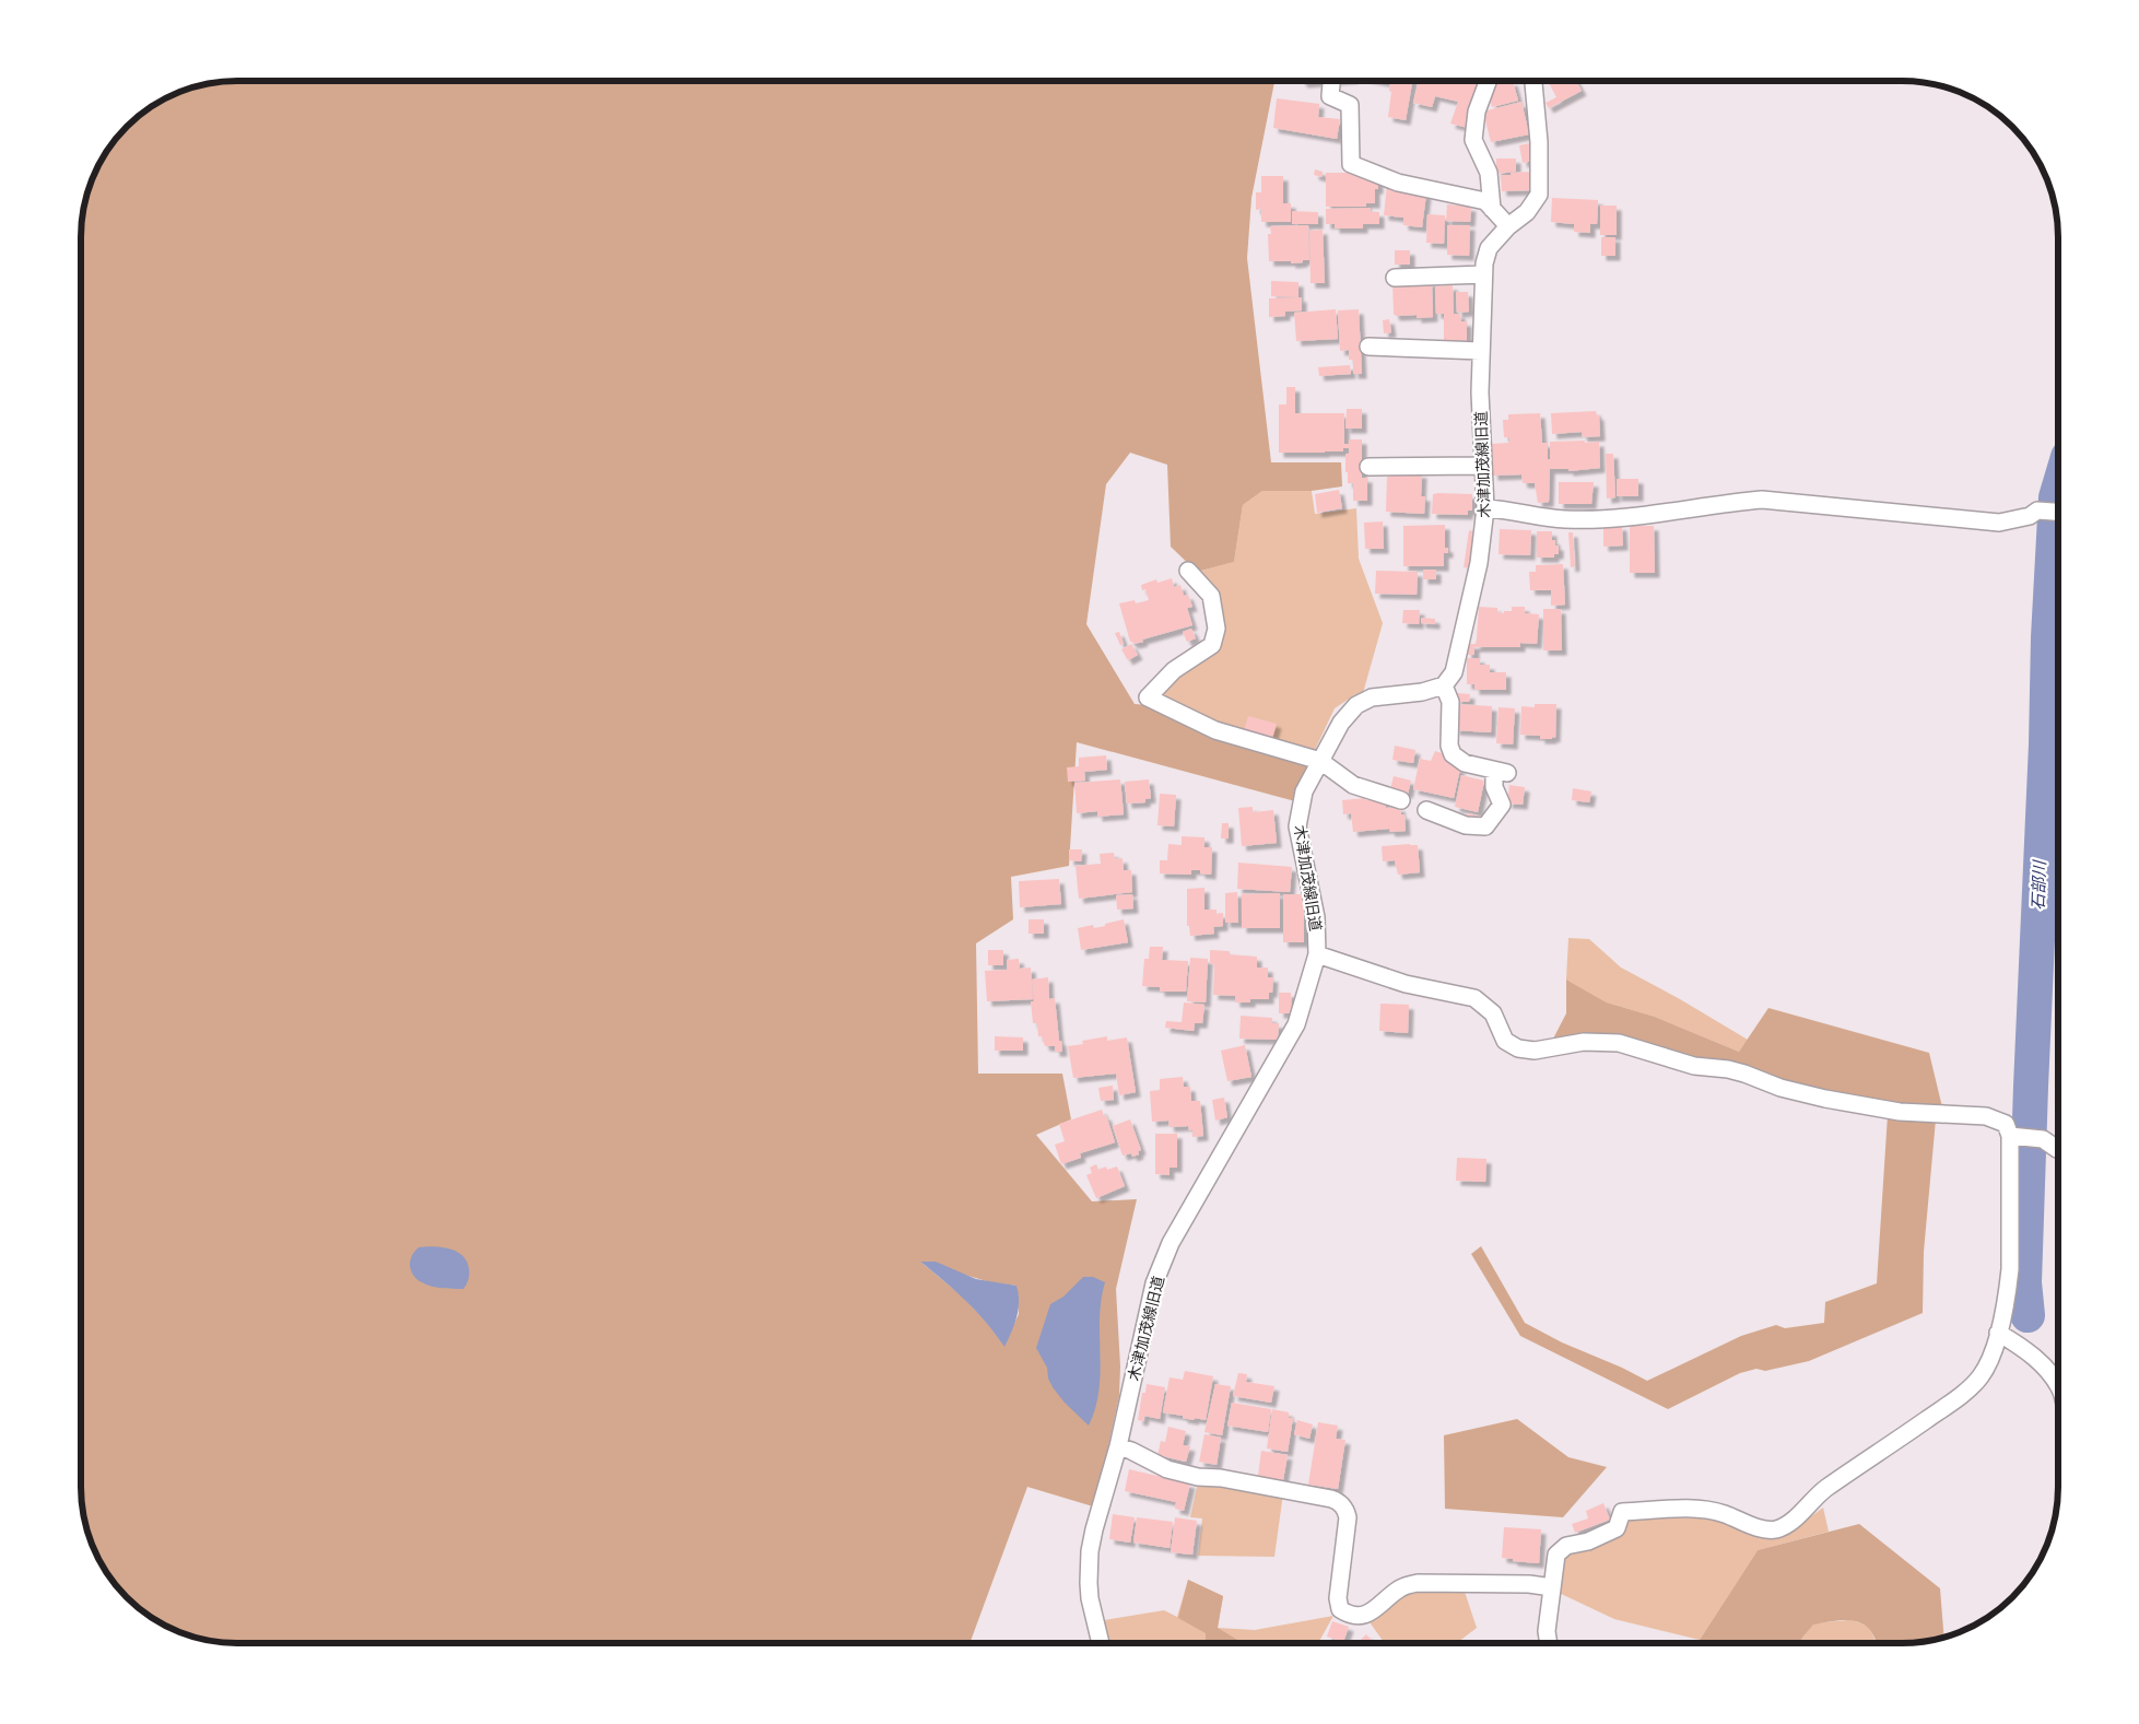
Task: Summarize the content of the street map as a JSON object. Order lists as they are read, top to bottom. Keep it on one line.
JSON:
{"streets":{"street":["木津加茂線旧道"]},"water":["石部川"]}
